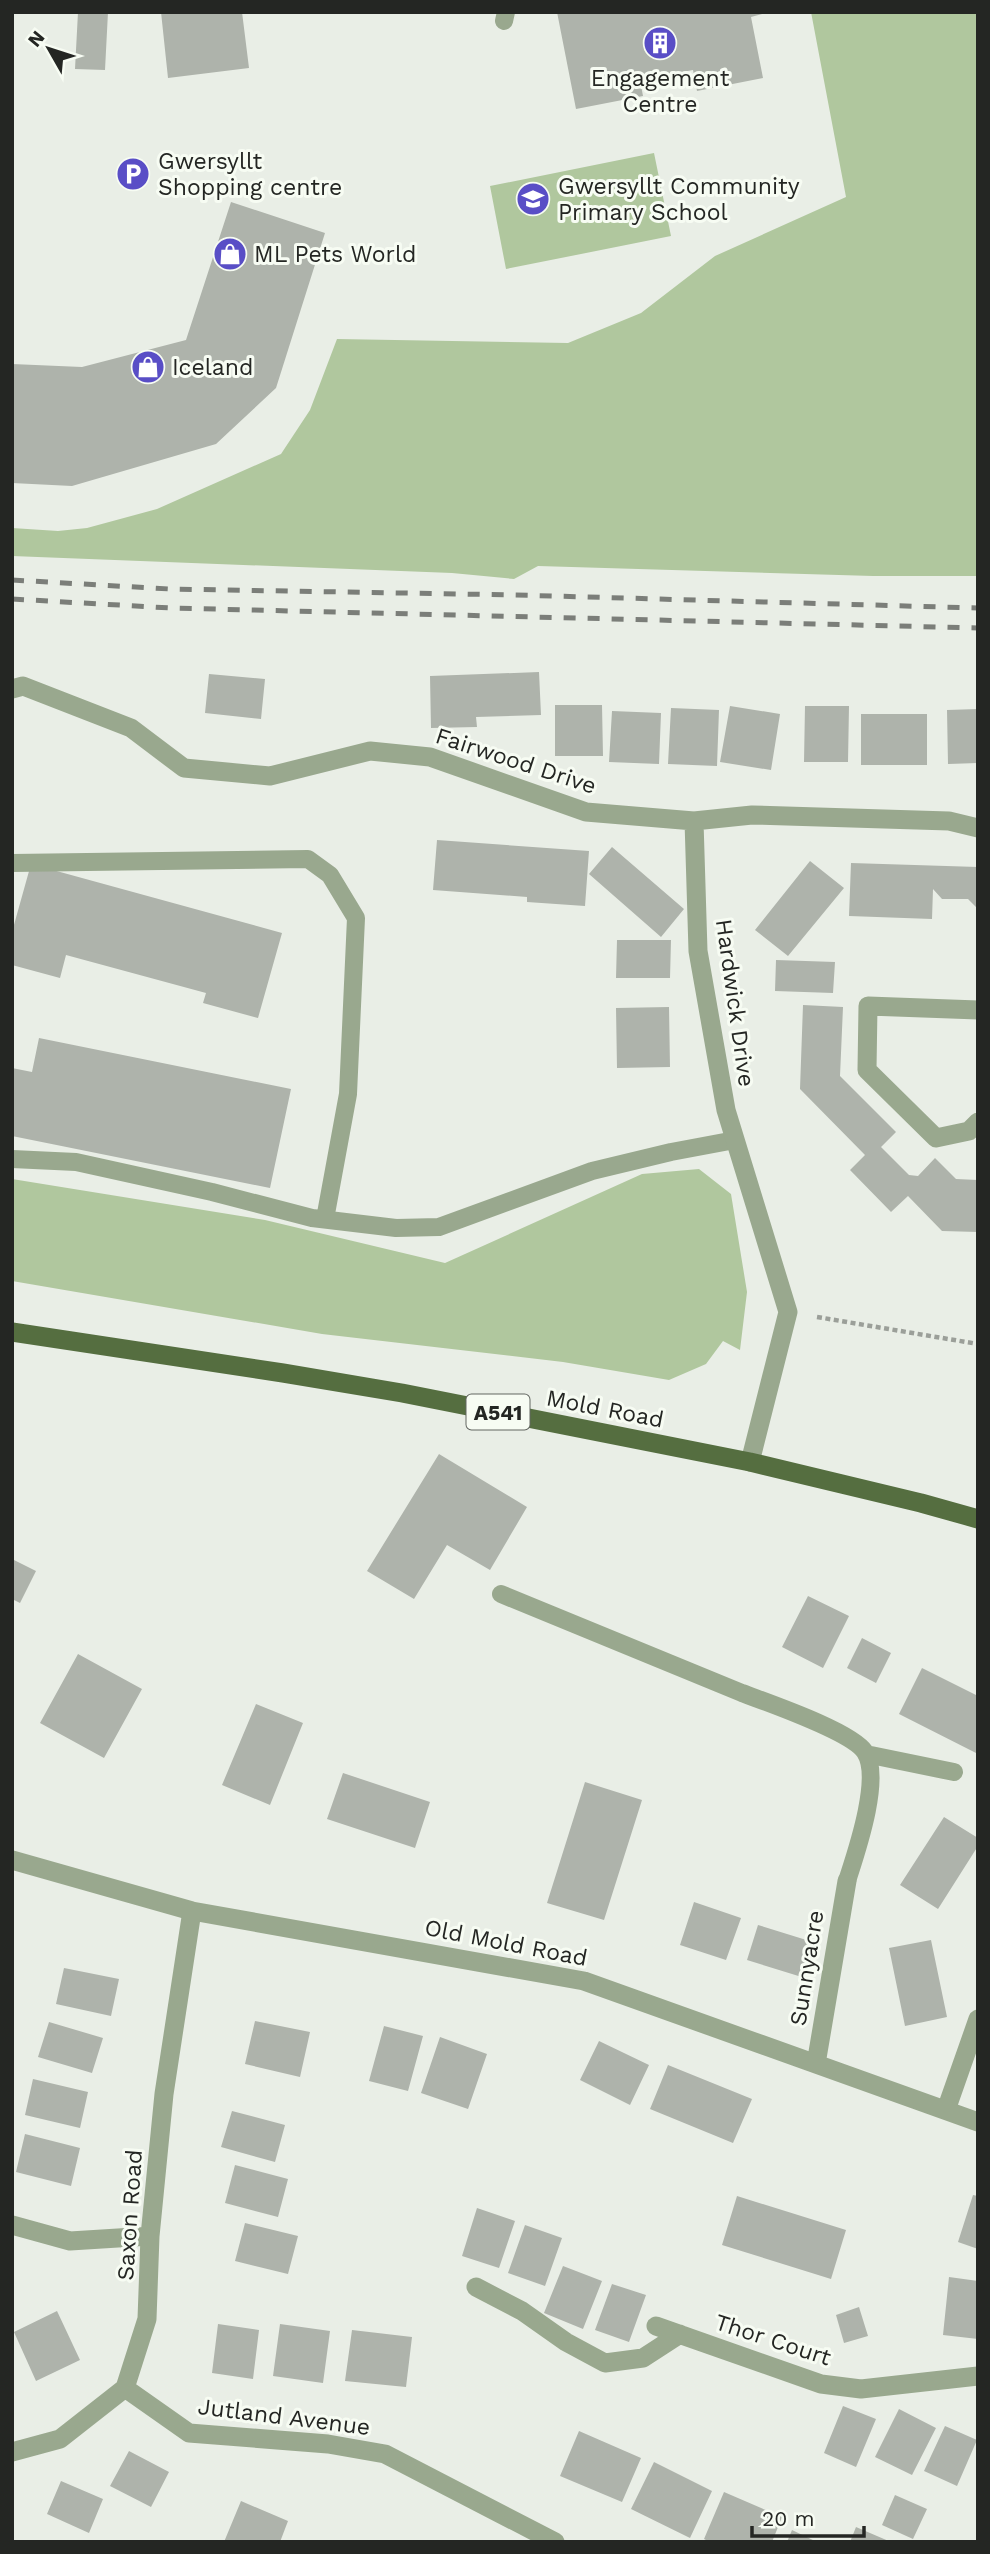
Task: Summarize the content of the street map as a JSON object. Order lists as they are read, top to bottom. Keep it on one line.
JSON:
{"streets":{"main road":["Mold Road","A541"],"street":["Fairwood Drive","Hardwick Drive","Old Mold Road","Sunnyacre","Saxon Road","Thor Court","Jutland Avenue"]},"crossings":[["Fairwood Drive","Hardwick Drive"],["Old Mold Road","Sunnyacre"],["Old Mold Road","Saxon Road"],["Saxon Road","Jutland Avenue"]],"places":{"building":["Engagement Centre"],"parking":["Gwersyllt Shopping centre"],"school or university":["Gwersyllt Community Primary School"],"shop":["ML Pets World","Iceland"]},"scale_bar":"20 m","north":"top left"}
